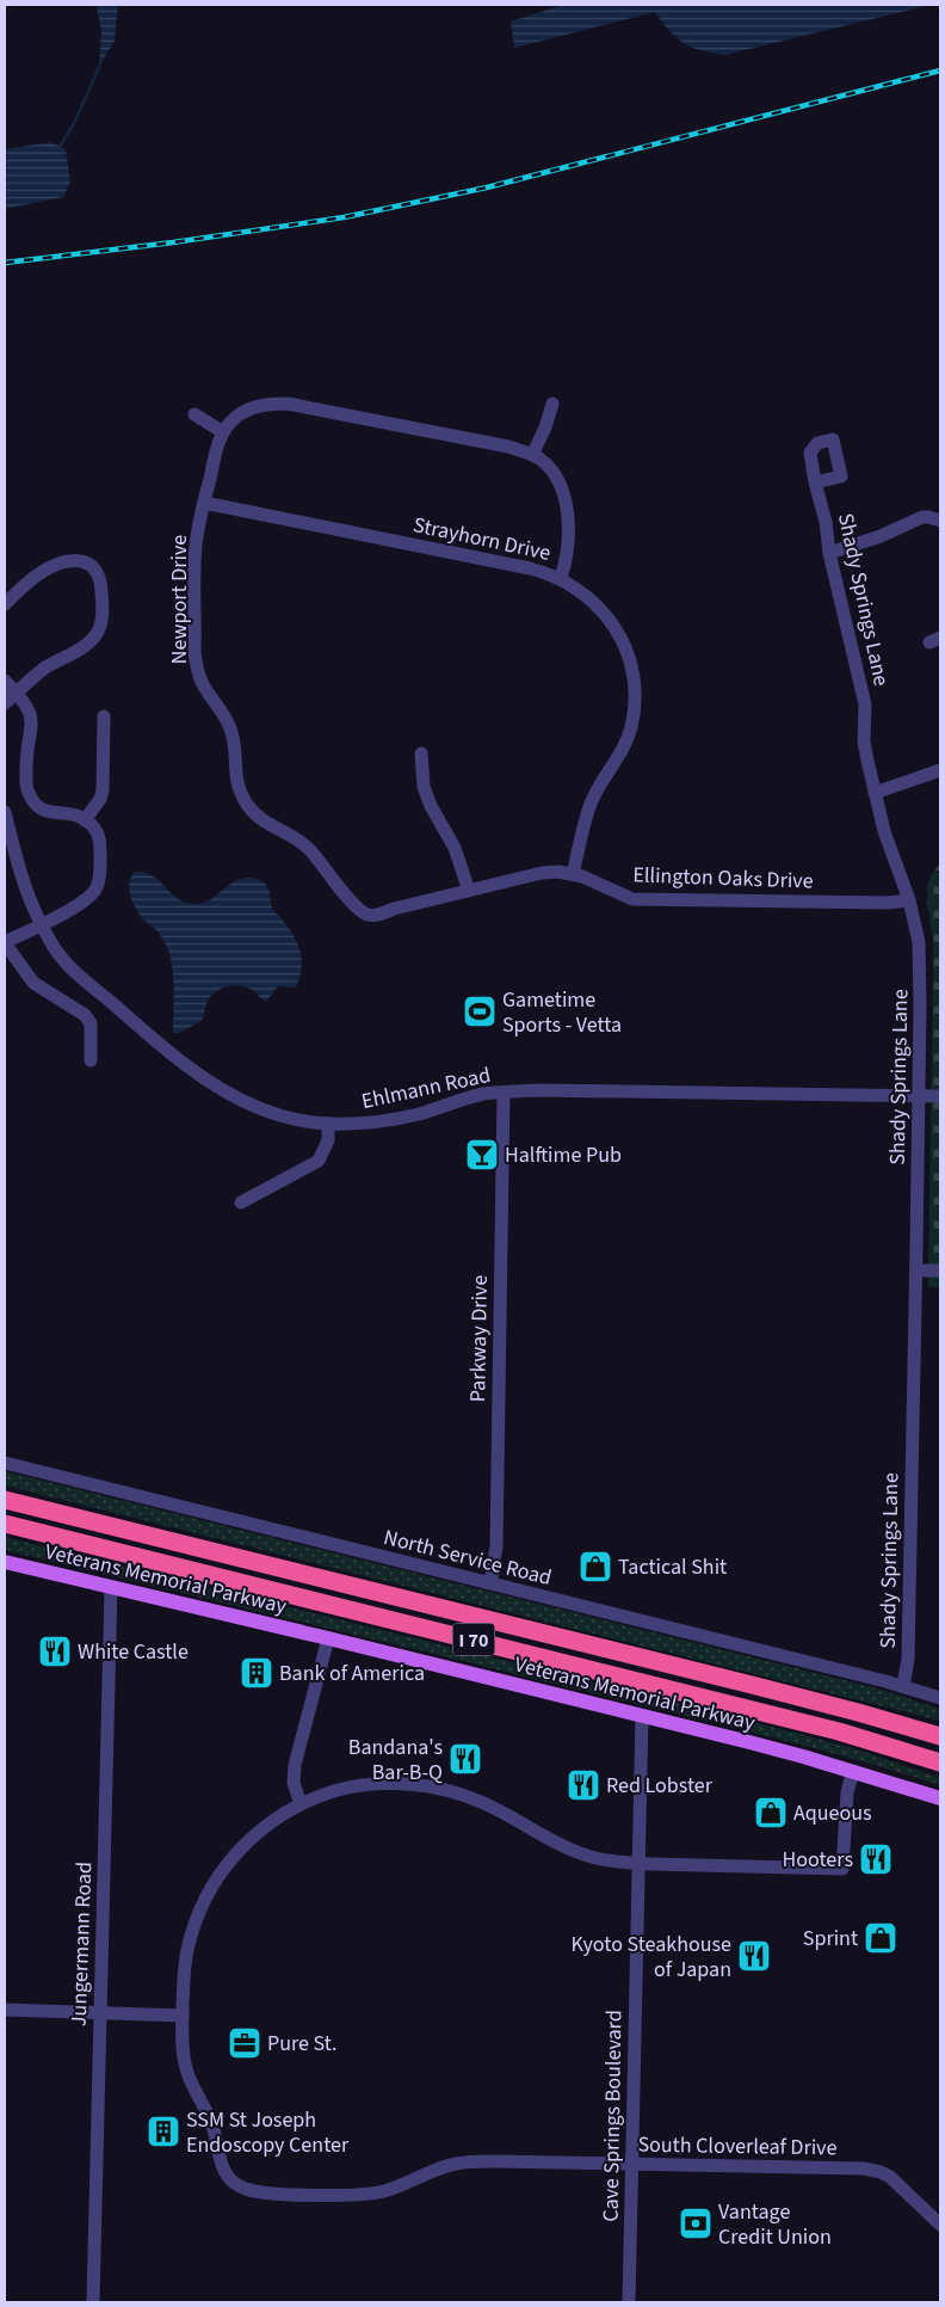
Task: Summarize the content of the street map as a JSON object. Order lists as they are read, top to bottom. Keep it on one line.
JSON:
{"streets":{"highway":["I 70"],"main road":["Veterans Memorial Parkway"],"street":["Strayhorn Drive","Newport Drive","Shady Springs Lane","Ellington Oaks Drive","Ehlmann Road","Parkway Drive","North Service Road","Jungermann Road","Cave Springs Boulevard","South Cloverleaf Drive"]},"crossings":[["Strayhorn Drive","Newport Drive"],["Strayhorn Drive","Ellington Oaks Drive"],["Newport Drive","Ellington Oaks Drive"],["Shady Springs Lane","Ellington Oaks Drive"],["Shady Springs Lane","Ehlmann Road"],["Shady Springs Lane","North Service Road"],["Ehlmann Road","Parkway Drive"],["Parkway Drive","North Service Road"],["Veterans Memorial Parkway","Jungermann Road"],["Veterans Memorial Parkway","Cave Springs Boulevard"],["Veterans Memorial Parkway","South Cloverleaf Drive"],["Cave Springs Boulevard","South Cloverleaf Drive"]],"places":{"sports":["Gametime Sports - Vetta"],"bar":["Halftime Pub"],"shop":["Tactical Shit","Aqueous","Sprint"],"restaurant":["White Castle","Bandana's Bar-B-Q","Red Lobster","Hooters","Kyoto Steakhouse of Japan"],"building":["Bank of America","SSM St Joseph Endoscopy Center"],"office":["Pure St."],"bank":["Vantage Credit Union"]}}
